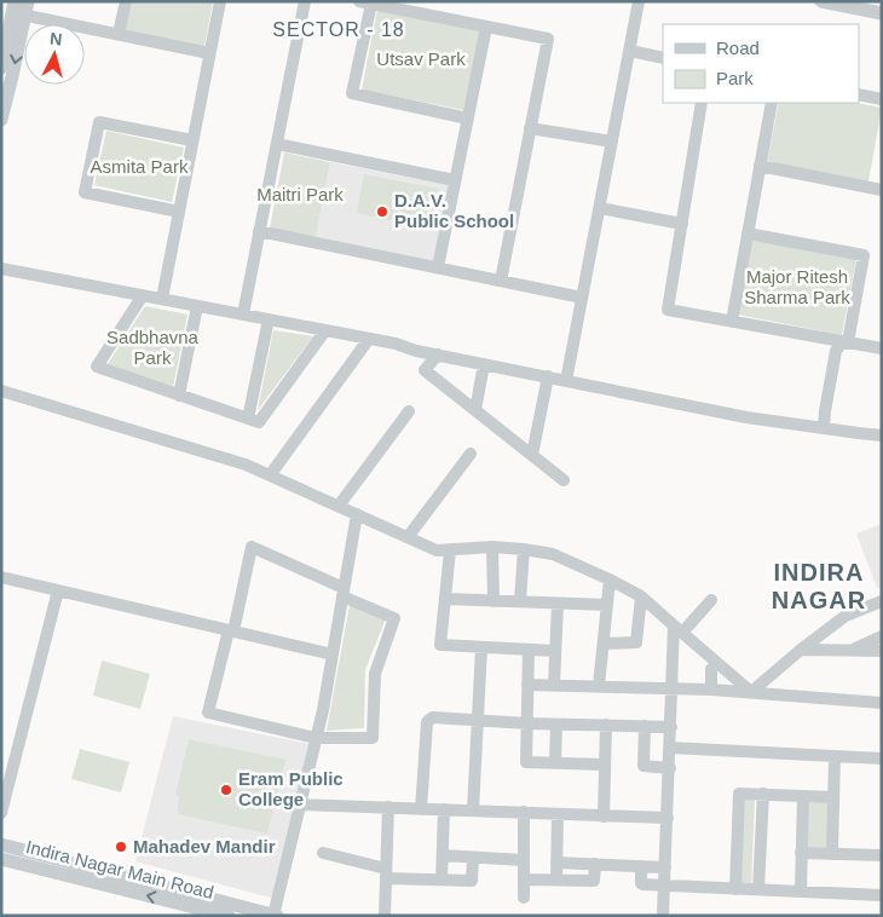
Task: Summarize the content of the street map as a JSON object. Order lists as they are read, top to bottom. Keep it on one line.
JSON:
{"streets":{"street":["Indira Nagar Main Road"]},"districts":["SECTOR - 18","INDIRA NAGAR"],"parks":["Utsav Park","Asmita Park","Maitri Park","Major Ritesh Sharma Park","Sadbhavna Park"],"places":["D.A.V. Public School","Eram Public College","Mahadev Mandir"],"legend":["Road","Park"],"north":"top"}
